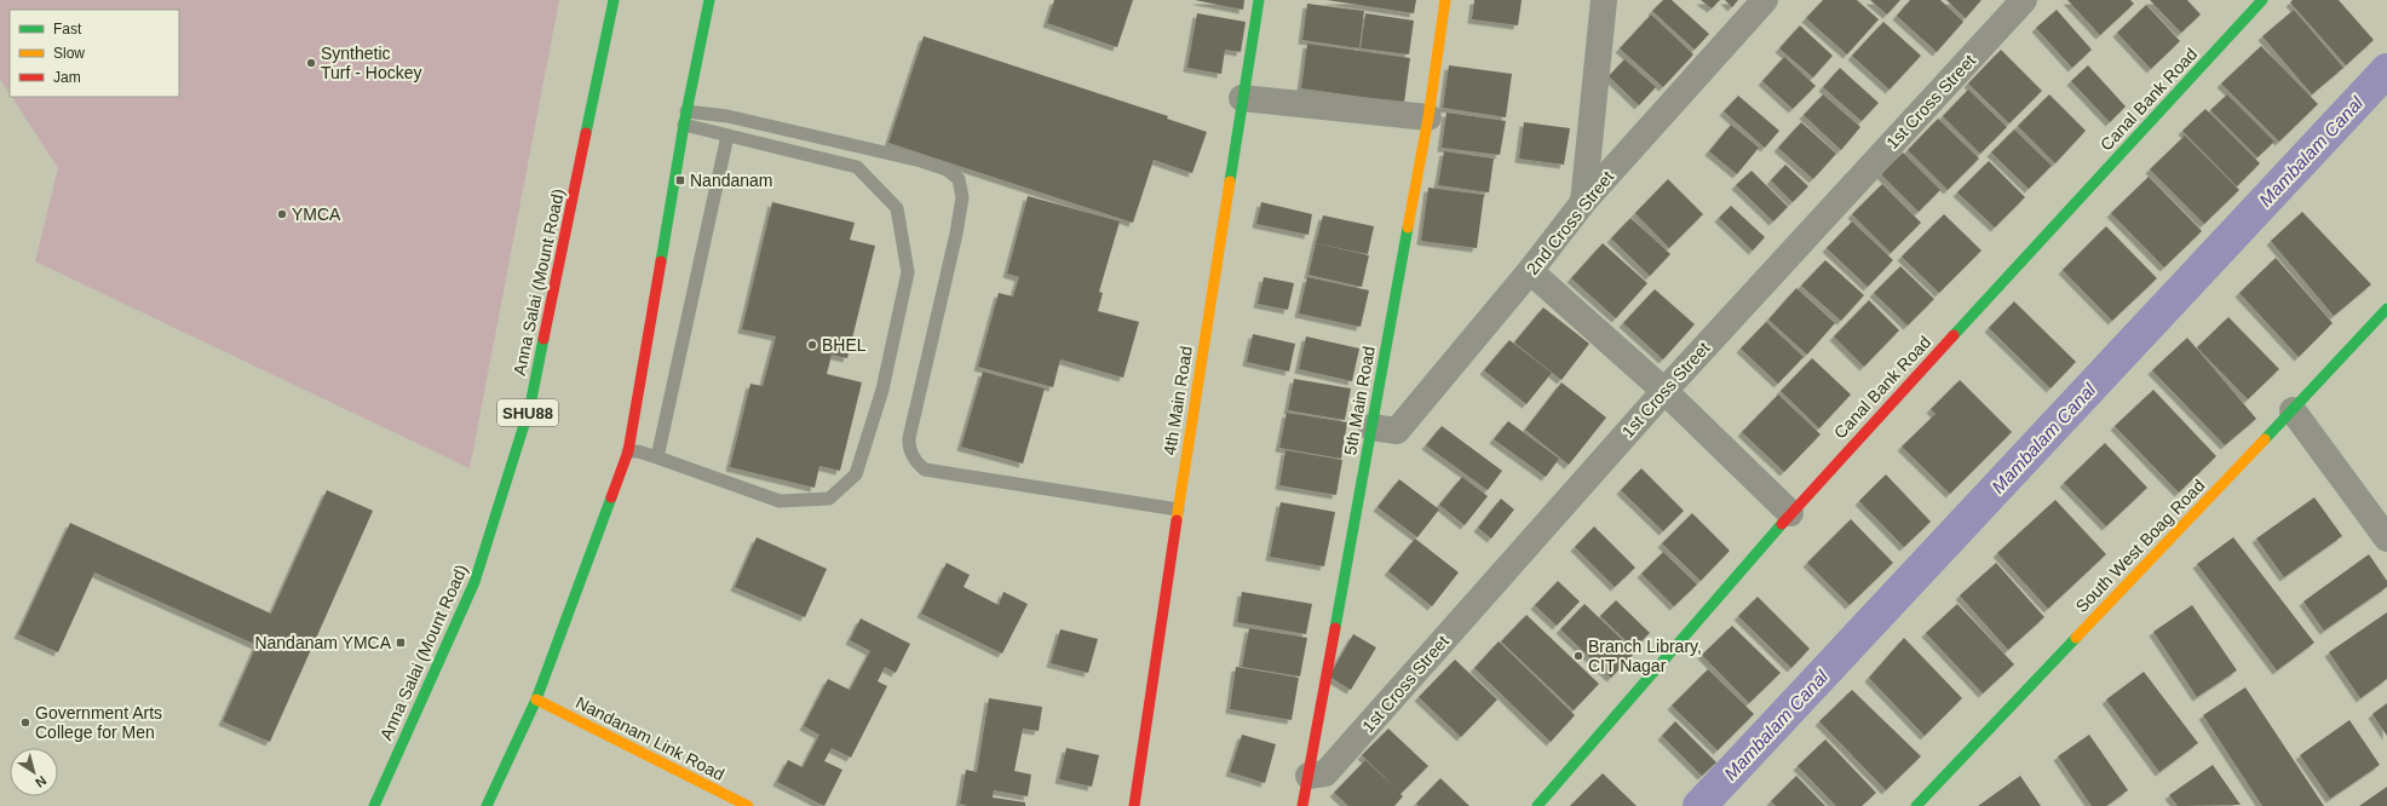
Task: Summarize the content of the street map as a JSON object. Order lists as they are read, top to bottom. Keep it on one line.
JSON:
{"streets":{"street":["Canal Bank Road","1st Cross Street","2nd Cross Street","Anna Salai (Mount Road)","4th Main Road","5th Main Road","SHU88","South West Boag Road","Nandanam Link Road"]},"crossings":[["1st Cross Street","5th Main Road"],["2nd Cross Street","5th Main Road"]],"water":["Mambalam Canal"],"places":{"other":["Synthetic Turf - Hockey","YMCA","BHEL","Branch Library, CIT Nagar","Government Arts College for Men"],"transit":["Nandanam","Nandanam YMCA"]},"legend":["Fast","Slow","Jam"],"north":"bottom right"}
